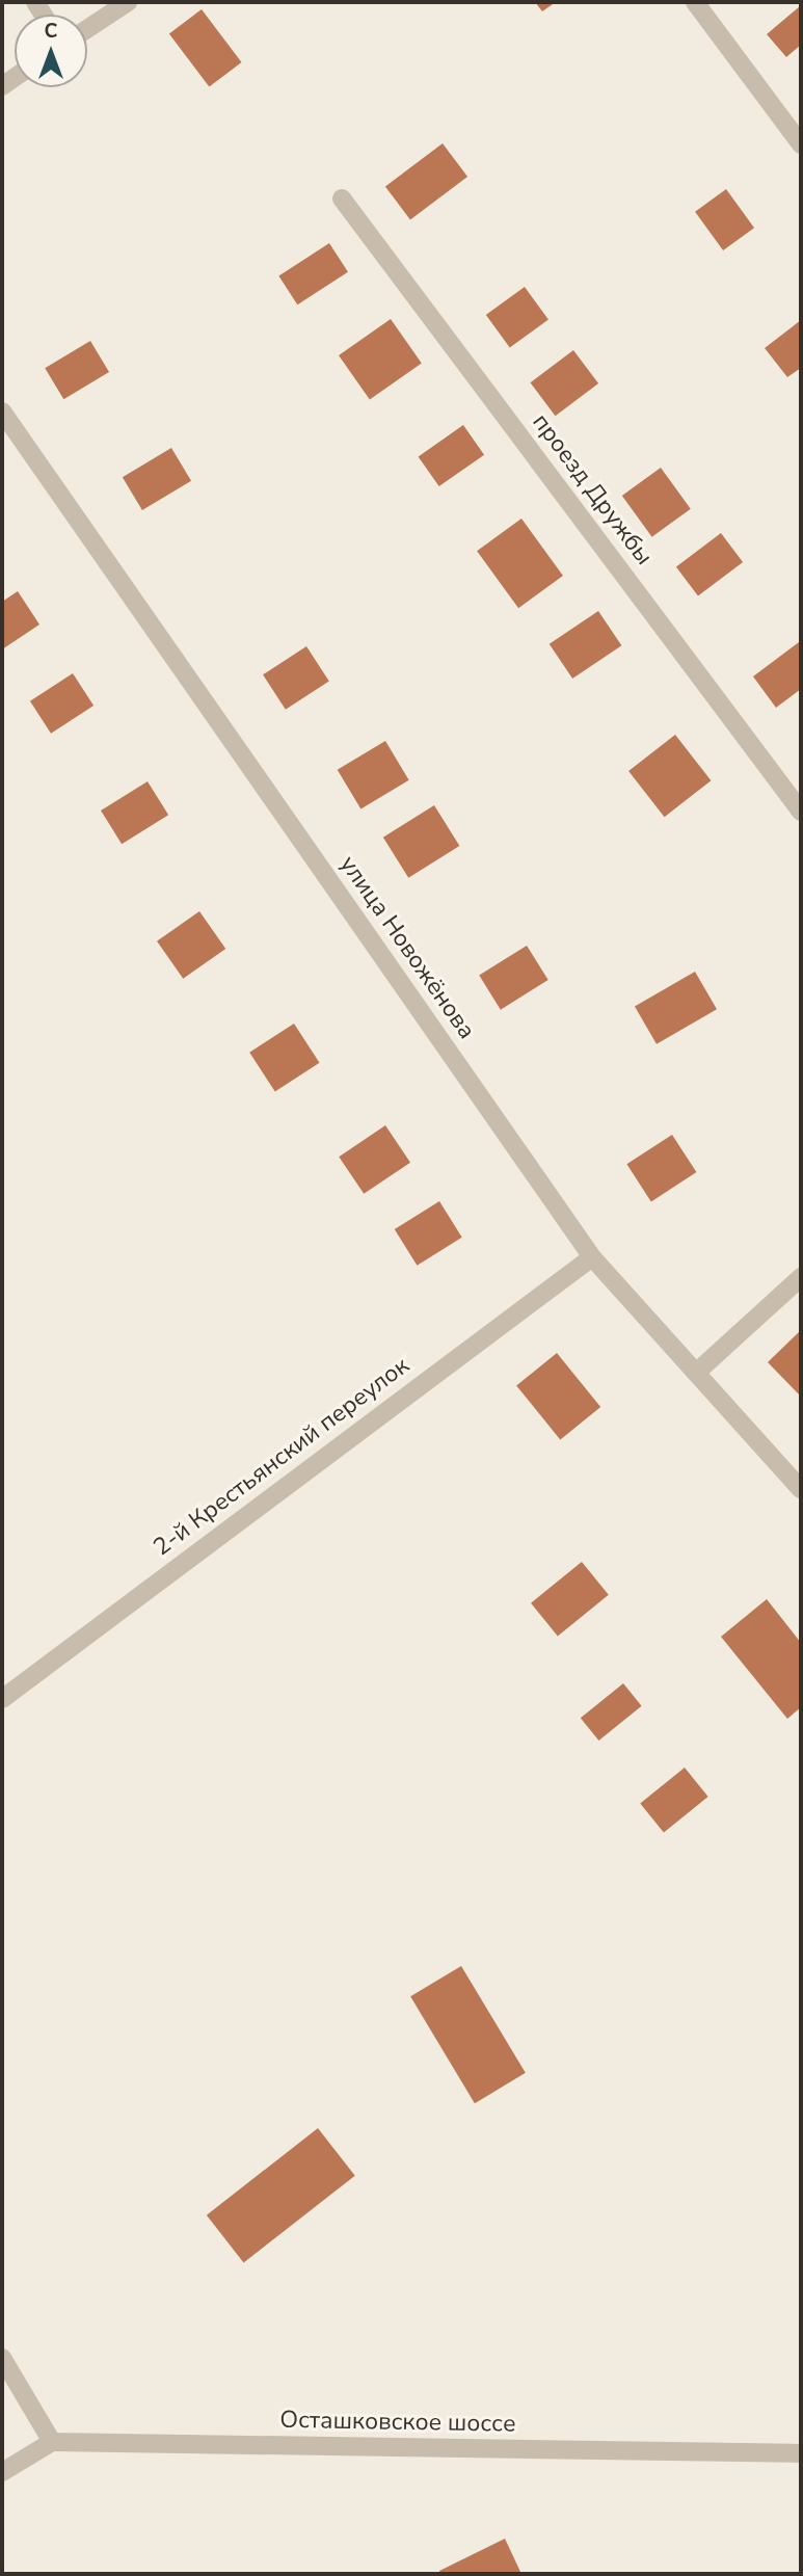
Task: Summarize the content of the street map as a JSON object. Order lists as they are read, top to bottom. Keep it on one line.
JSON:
{"streets":{"street":["проезд Дружбы","улица Новожёнова","2-й Крестьянский переулок","Осташковское шоссе"]},"crossings":[["улица Новожёнова","2-й Крестьянский переулок"]],"north":"top"}
